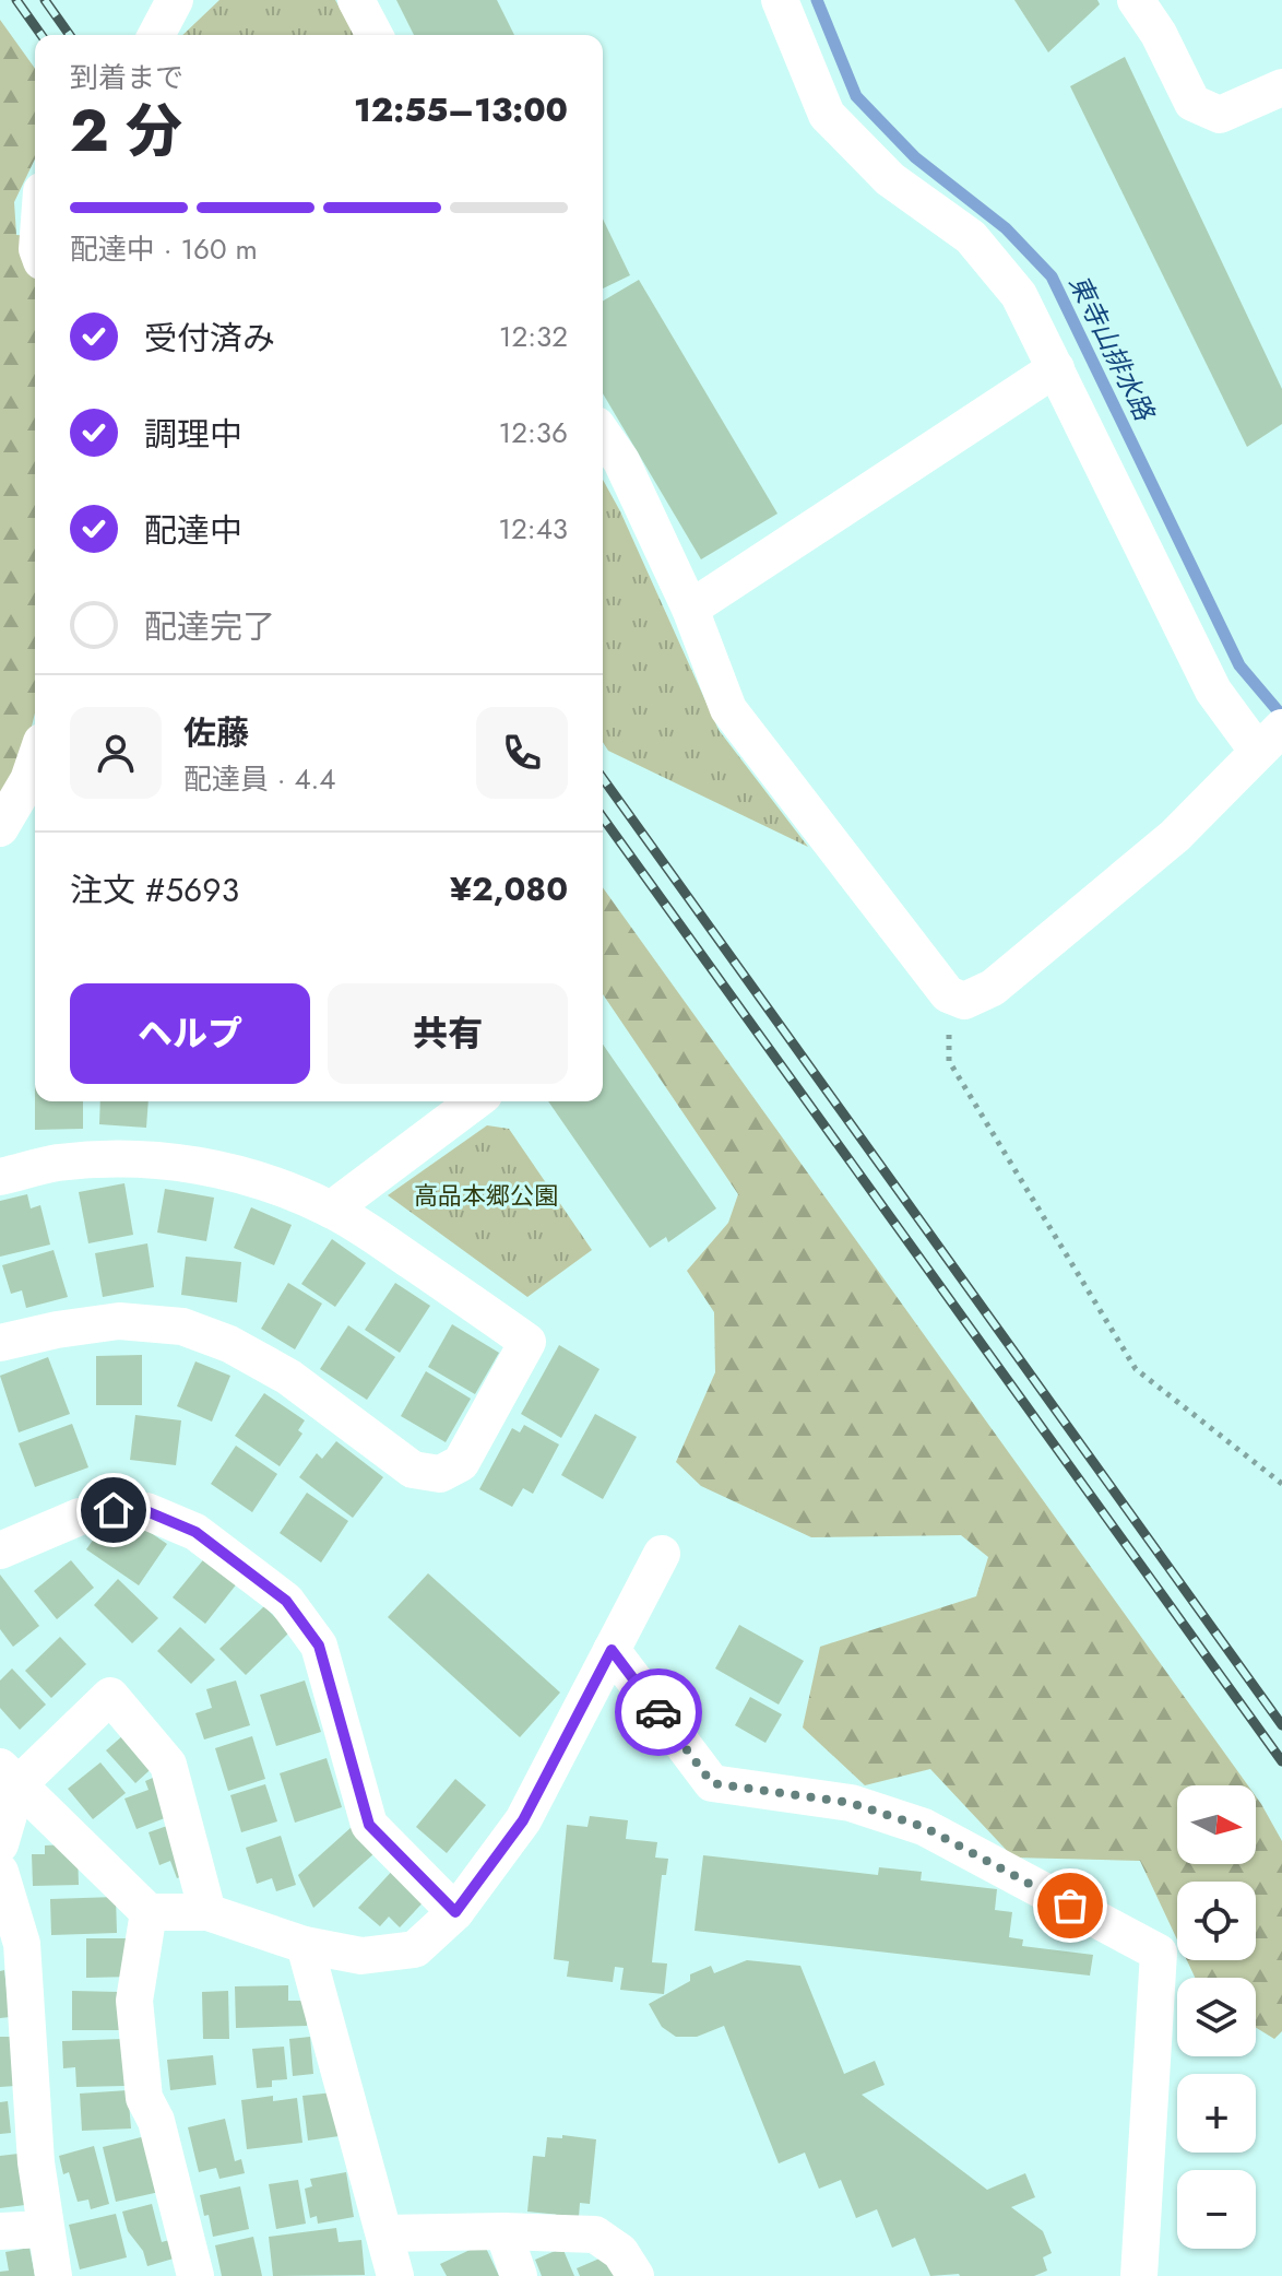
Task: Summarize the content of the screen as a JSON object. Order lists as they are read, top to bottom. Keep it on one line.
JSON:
{"water":["東寺山排水路"],"parks":["高品本郷公園"],"north":"right","page":{"heading":["2 分","到着まで","12:55–13:00"],"panel":["佐藤","配達員 · 4.4","注文 #5693","¥2,080"],"bar":"配達中 · 160 m","list":[["受付済み","12:32"],["調理中","12:36"],["配達中","12:43"],"配達完了"],"buttons":["ヘルプ","共有"],"map_buttons":["+","−"]}}
